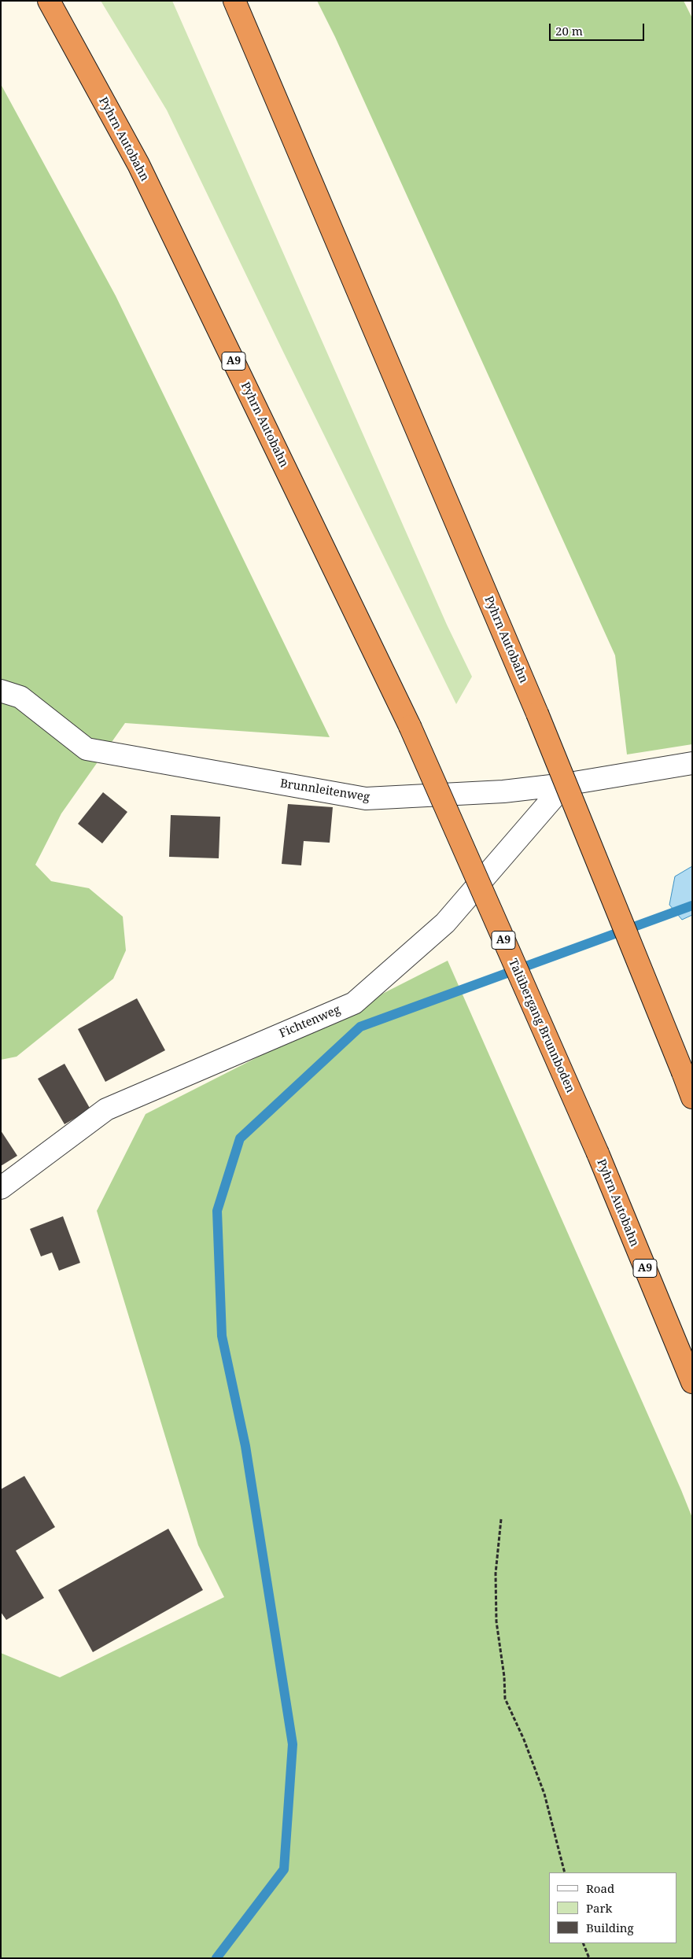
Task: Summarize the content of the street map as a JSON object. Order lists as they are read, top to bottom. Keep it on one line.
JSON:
{"streets":{"highway":["Pyhrn Autobahn","A9","Talübergang Brunnboden"],"street":["Brunnleitenweg","Fichtenweg"]},"crossings":[["Pyhrn Autobahn","Talübergang Brunnboden"],["Brunnleitenweg","Fichtenweg"]],"legend":["Road","Park","Building"],"scale_bar":"20 m"}
